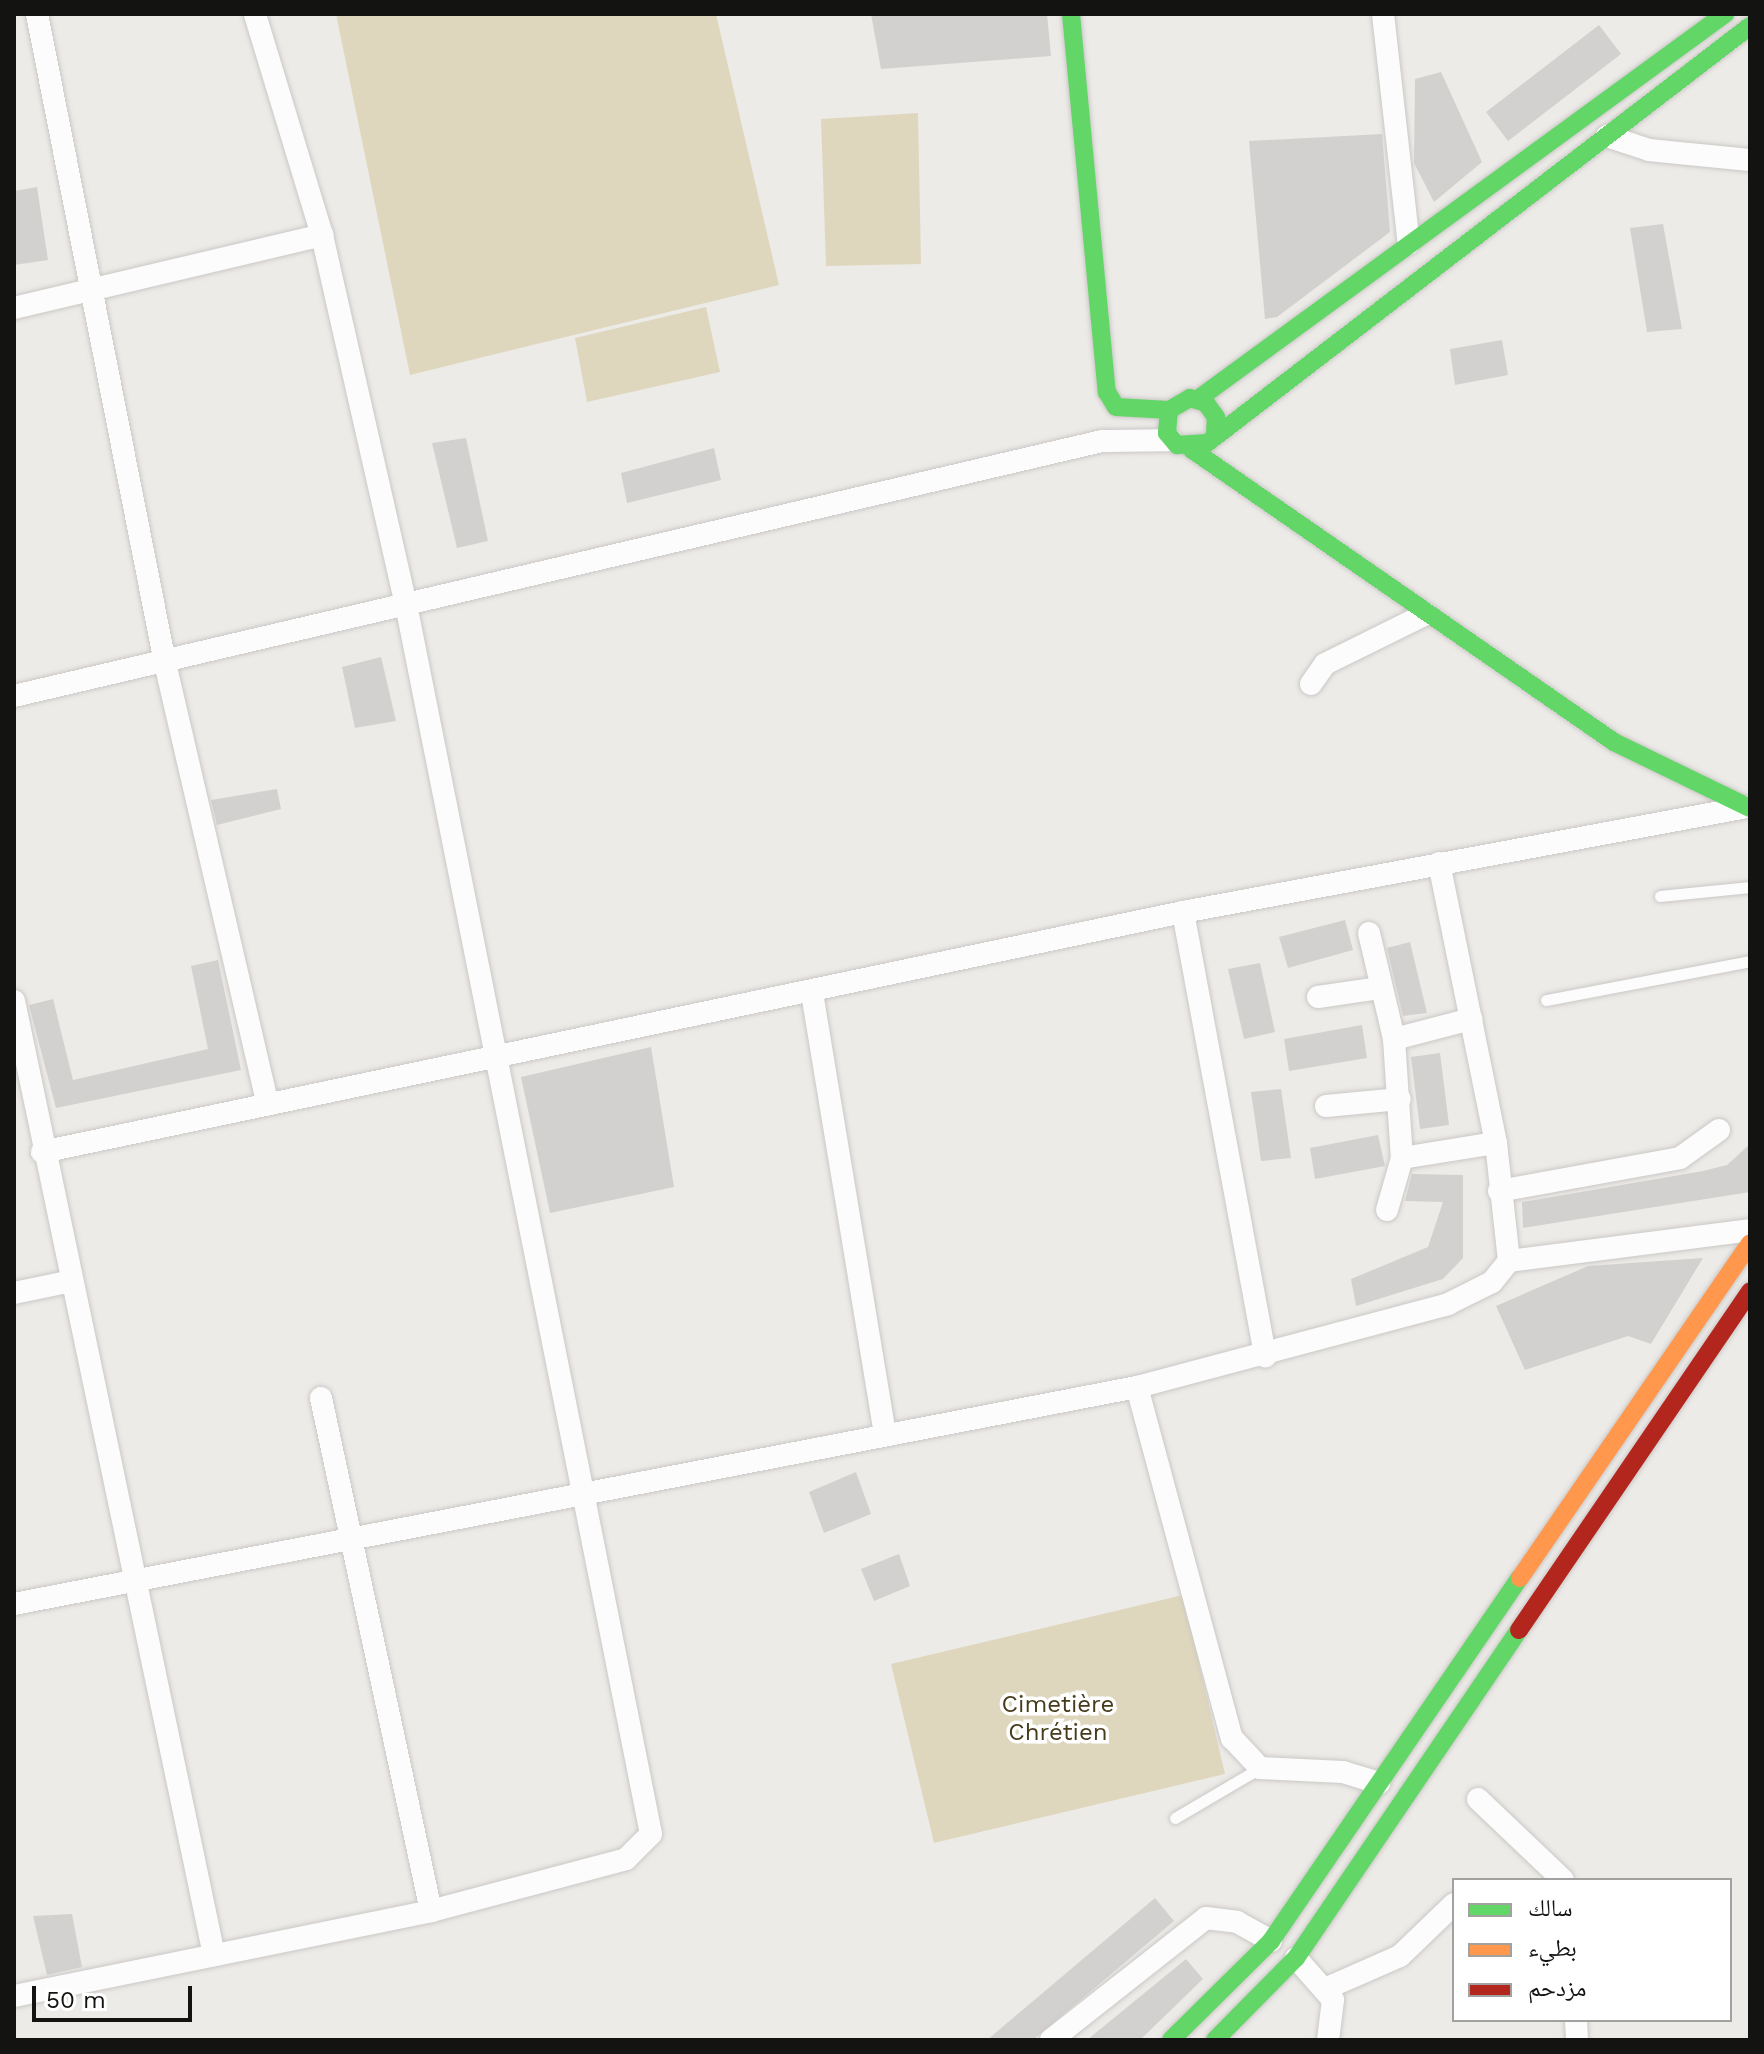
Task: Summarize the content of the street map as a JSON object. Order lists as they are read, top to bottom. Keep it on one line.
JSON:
{"parks":["Cimetière Chrétien"],"legend":["سالك","بطيء","مزدحم"],"scale_bar":"50 m"}
